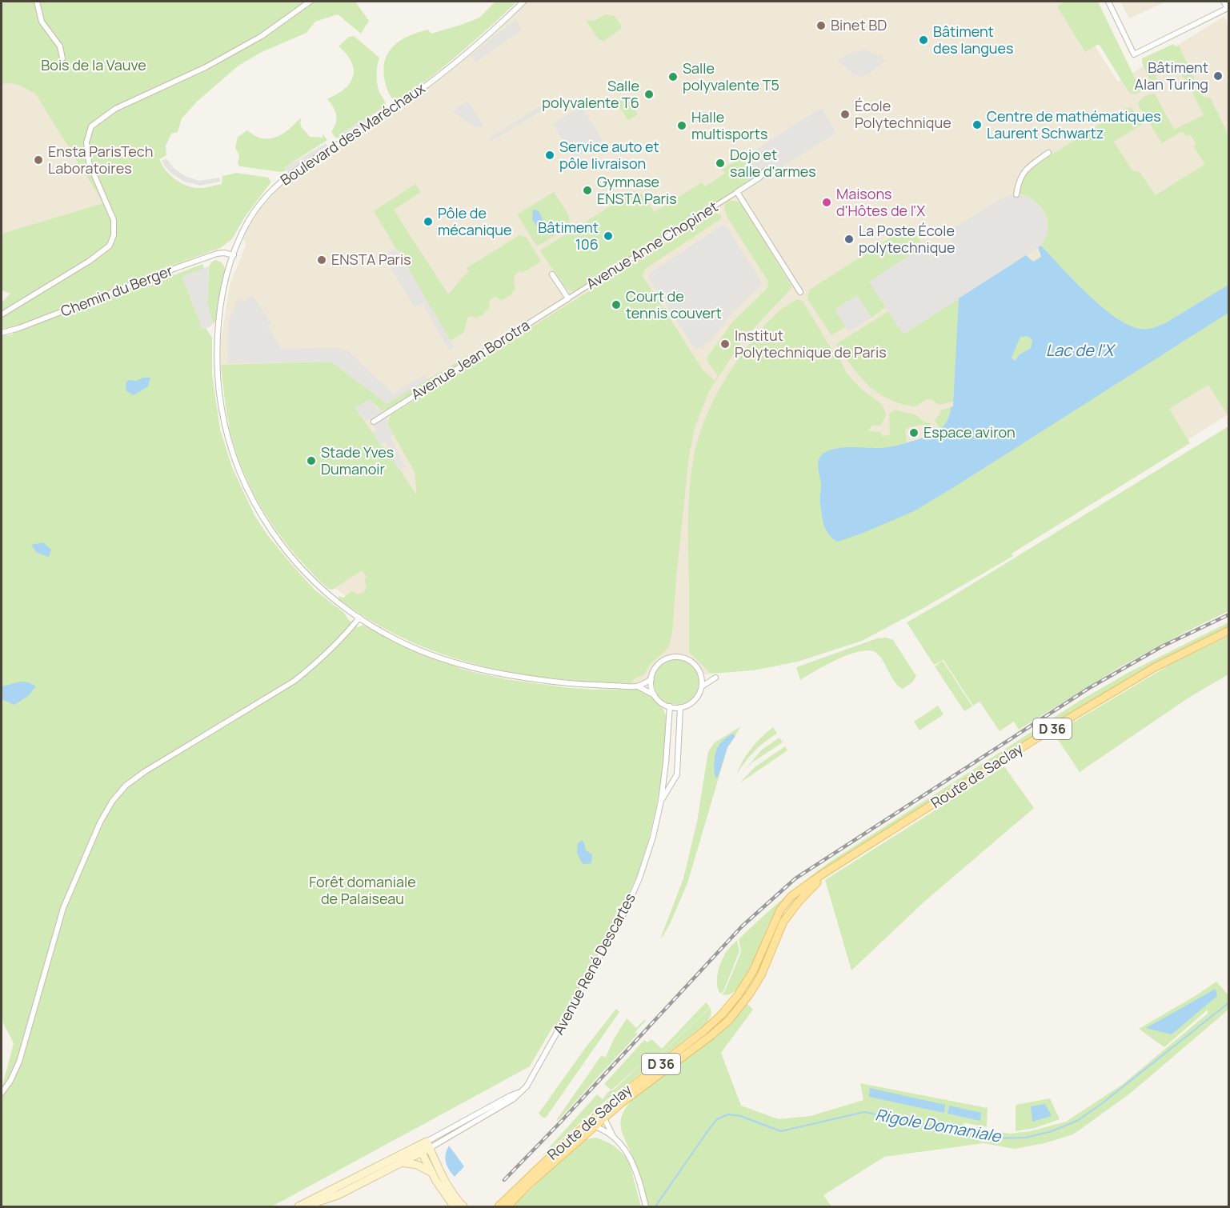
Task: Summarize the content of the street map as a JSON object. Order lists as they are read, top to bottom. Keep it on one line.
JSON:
{"streets":{"main road":["D 36","Route de Saclay"],"street":["Boulevard des Maréchaux","Avenue Anne Chopinet","Chemin du Berger","Avenue Jean Borotra","Avenue René Descartes"]},"crossings":[["Boulevard des Maréchaux","Chemin du Berger"],["Boulevard des Maréchaux","Avenue René Descartes"],["Avenue Anne Chopinet","Avenue Jean Borotra"]],"water":["Lac de l'X","Rigole Domaniale"],"parks":["Bois de la Vauve","Forêt domaniale de Palaiseau"],"places":["Binet BD","Bâtiment des langues","Bâtiment Alan Turing","Salle polyvalente T5","Salle polyvalente T6","École Polytechnique","Centre de mathématiques Laurent Schwartz","Halle multisports","Service auto et pôle livraison","Ensta ParisTech Laboratoires","Dojo et salle d'armes","Gymnase ENSTA Paris","Maisons d'Hôtes de l'X","Pôle de mécanique","Bâtiment 106","La Poste École polytechnique","ENSTA Paris","Court de tennis couvert","Institut Polytechnique de Paris","Espace aviron","Stade Yves Dumanoir"]}
